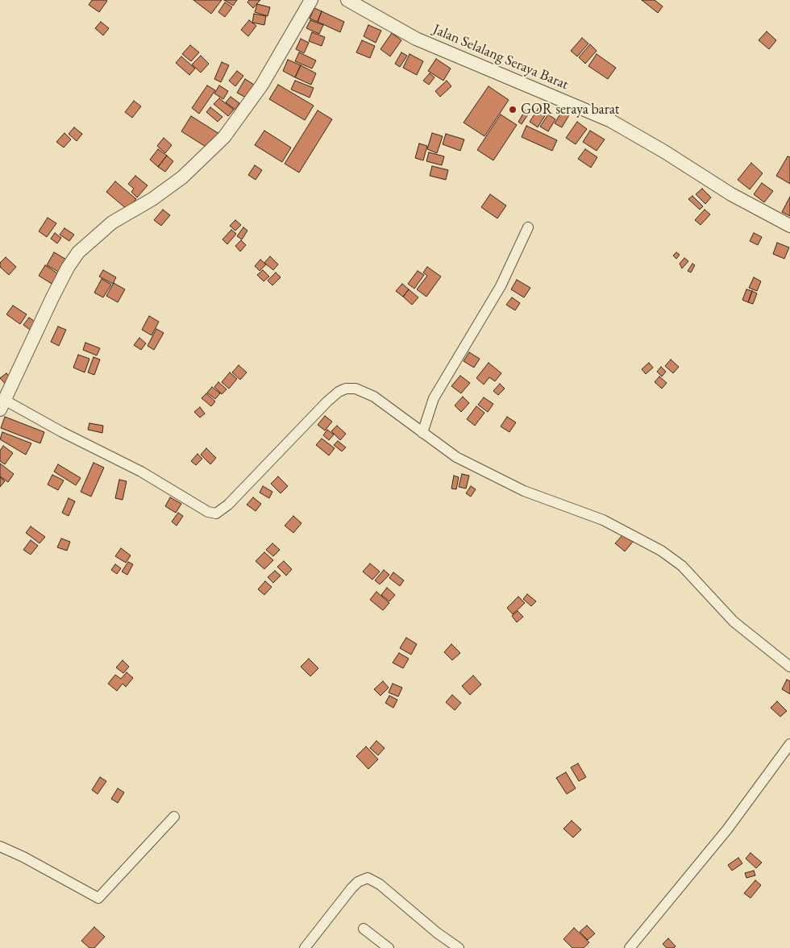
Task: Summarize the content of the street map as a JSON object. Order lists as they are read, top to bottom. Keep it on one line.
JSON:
{"streets":{"street":["Jalan Selalang Seraya Barat"]},"places":["GOR seraya barat"]}
